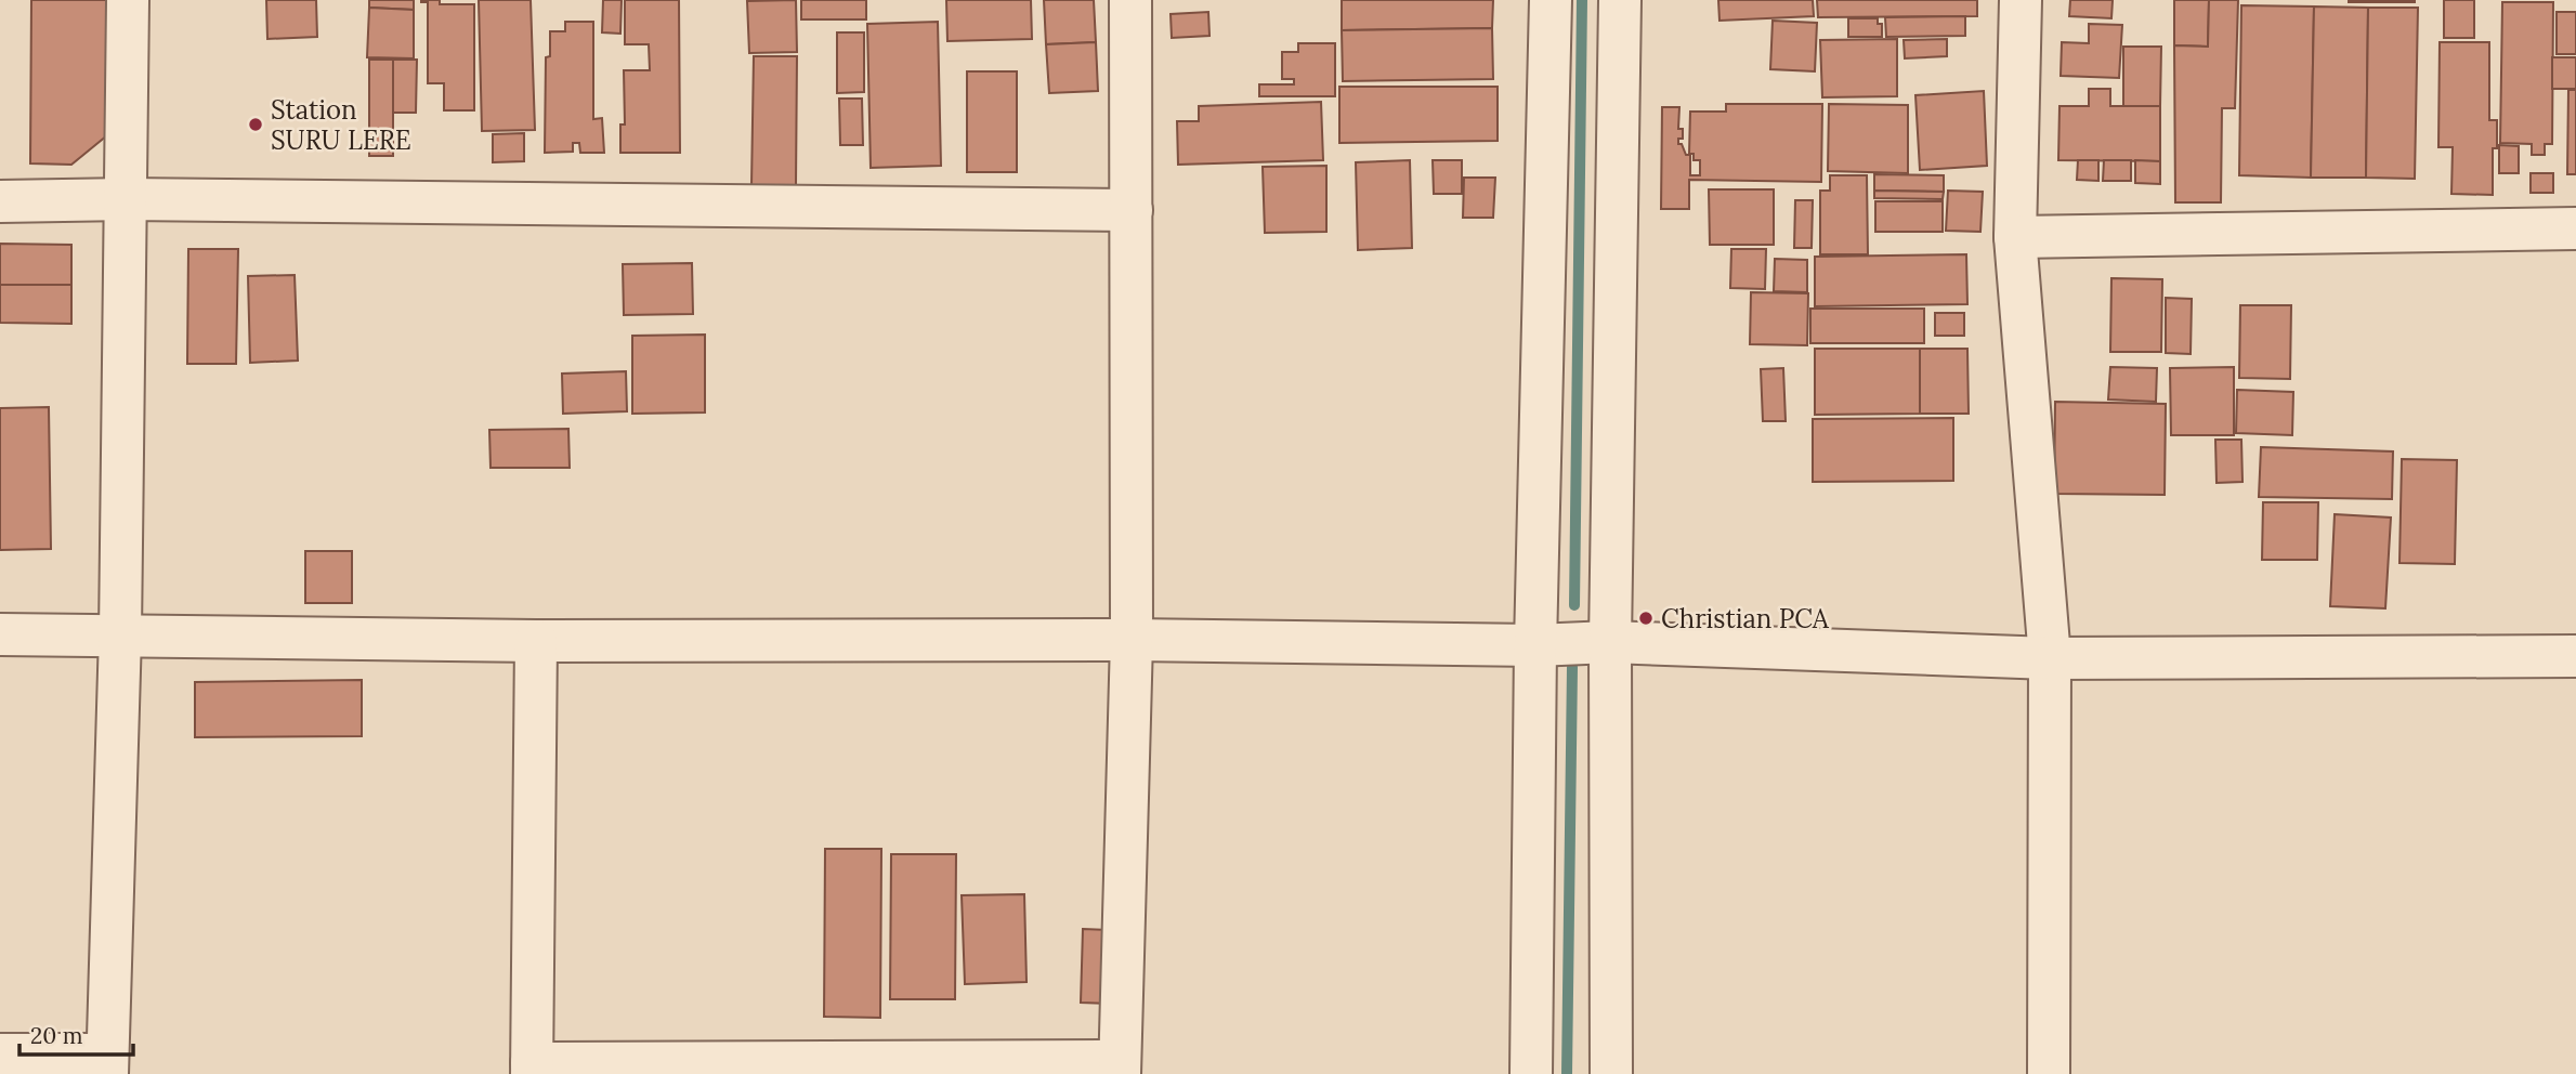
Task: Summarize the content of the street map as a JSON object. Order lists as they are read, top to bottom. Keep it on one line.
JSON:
{"places":["Station SURU LERE","Christian PCA"],"scale_bar":"20 m"}
